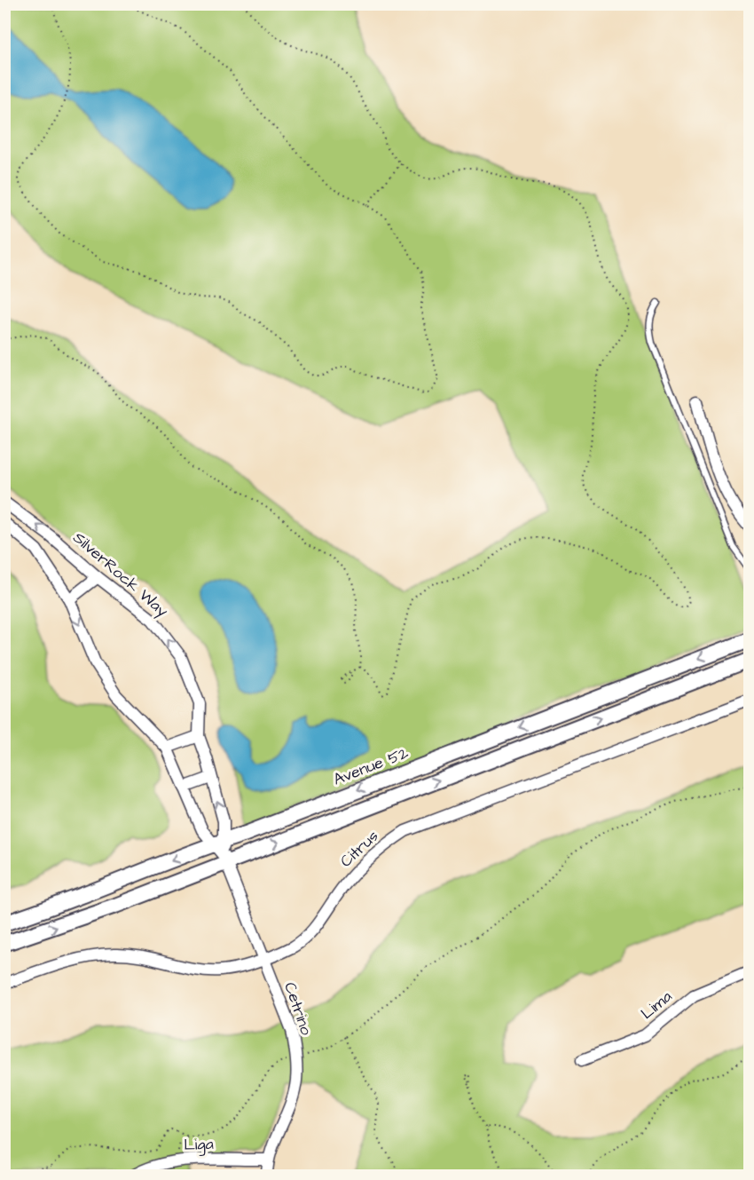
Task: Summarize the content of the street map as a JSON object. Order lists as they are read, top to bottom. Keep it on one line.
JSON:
{"streets":{"main road":["Avenue 52"],"street":["SilverRock Way","Citrus","Lima","Cetrino","Liga"]},"crossings":[["SilverRock Way","Avenue 52"],["SilverRock Way","Cetrino"],["Avenue 52","Cetrino"],["Citrus","Cetrino"],["Cetrino","Liga"]]}
